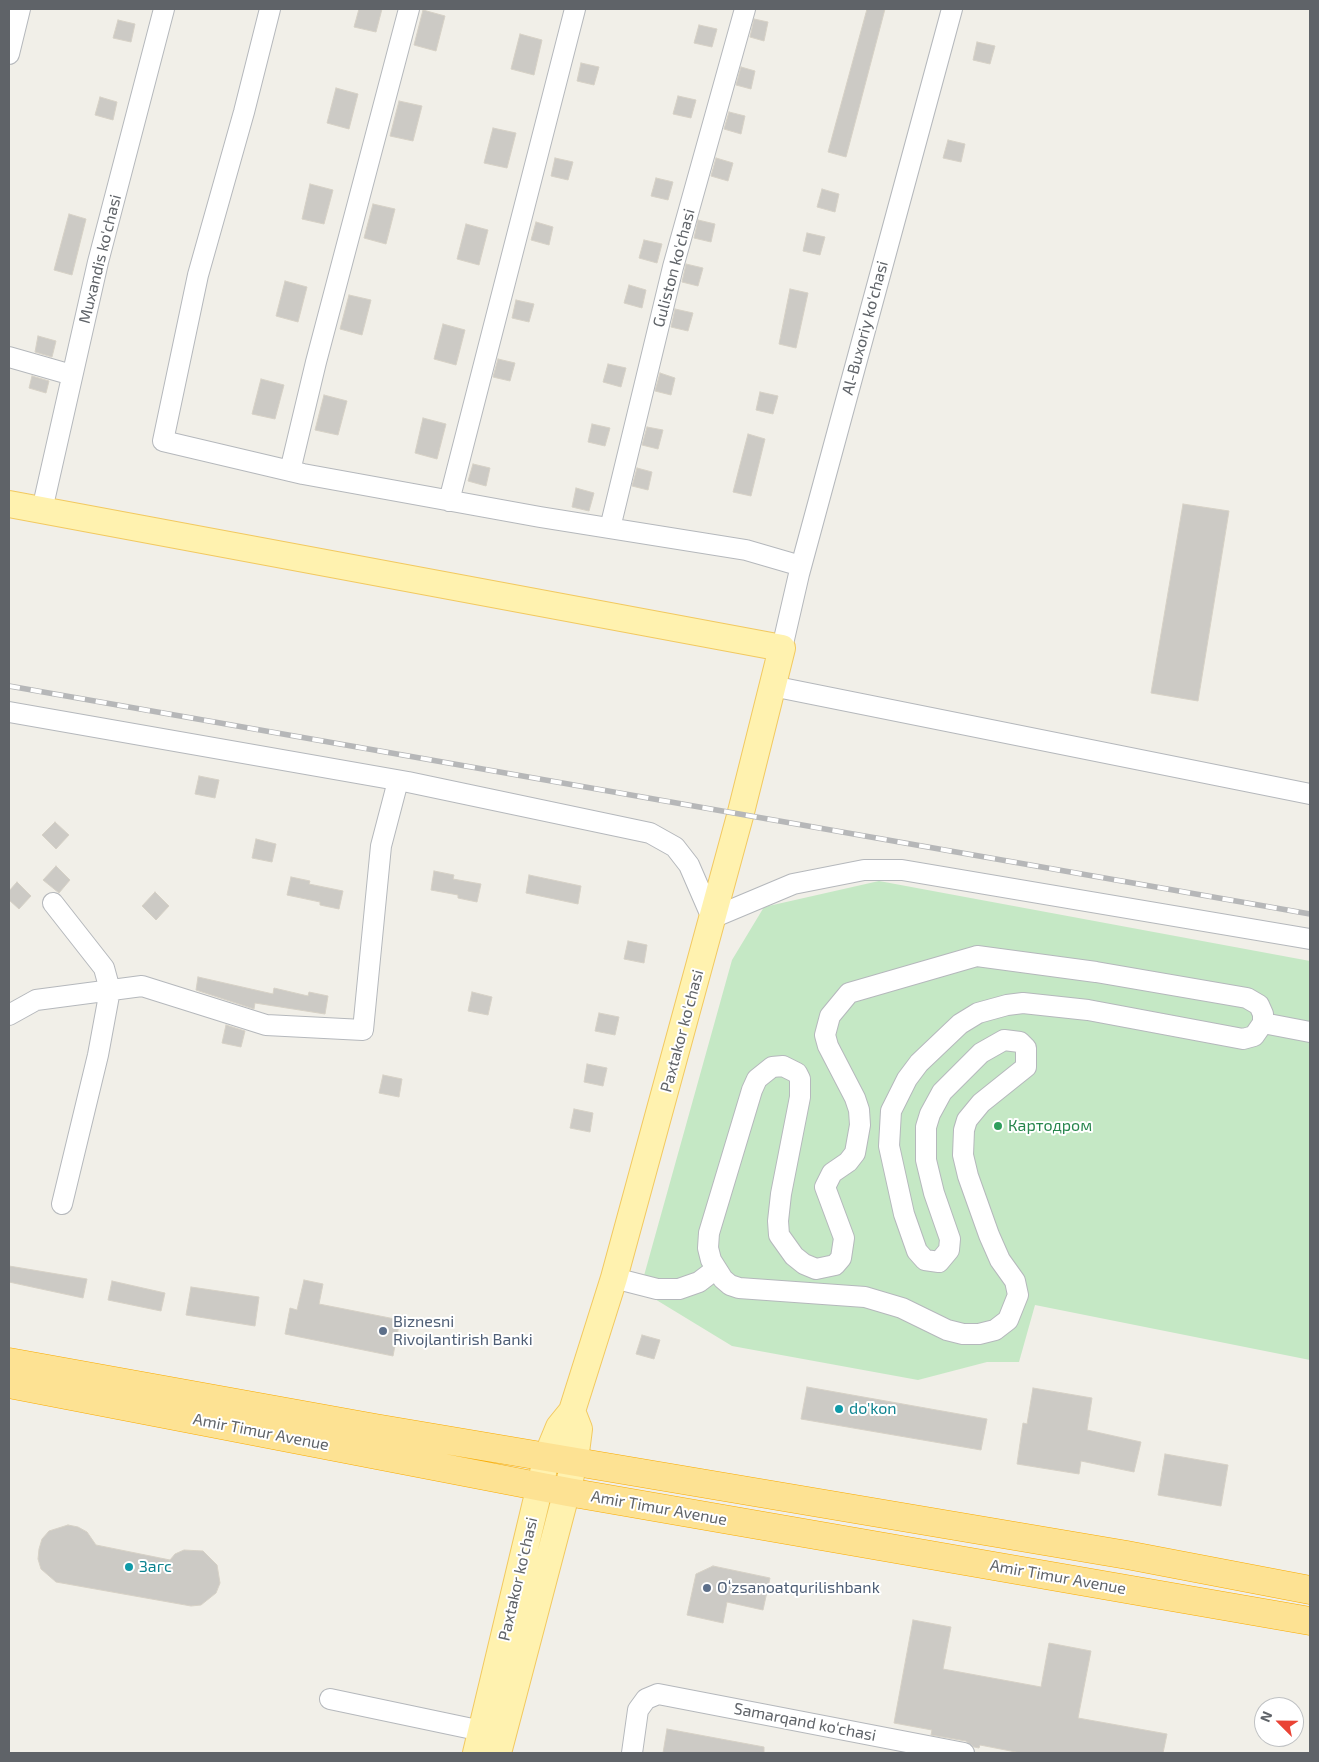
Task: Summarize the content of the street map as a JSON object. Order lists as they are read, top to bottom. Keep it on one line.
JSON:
{"streets":{"highway":["Amir Timur Avenue"],"main road":["Paxtakor ko'chasi"],"street":["Muxandis ko'chasi","Guliston ko'chasi","Al-Buxoriy ko'chasi","Samarqand ko‘chasi"]},"crossings":[["Al-Buxoriy ko'chasi","Paxtakor ko'chasi"],["Paxtakor ko'chasi","Amir Timur Avenue"]],"places":["Картодром","Biznesni Rivojlantirish Banki","do'kon","Загс","Oʻzsanoatqurilishbank"],"north":"top left"}
